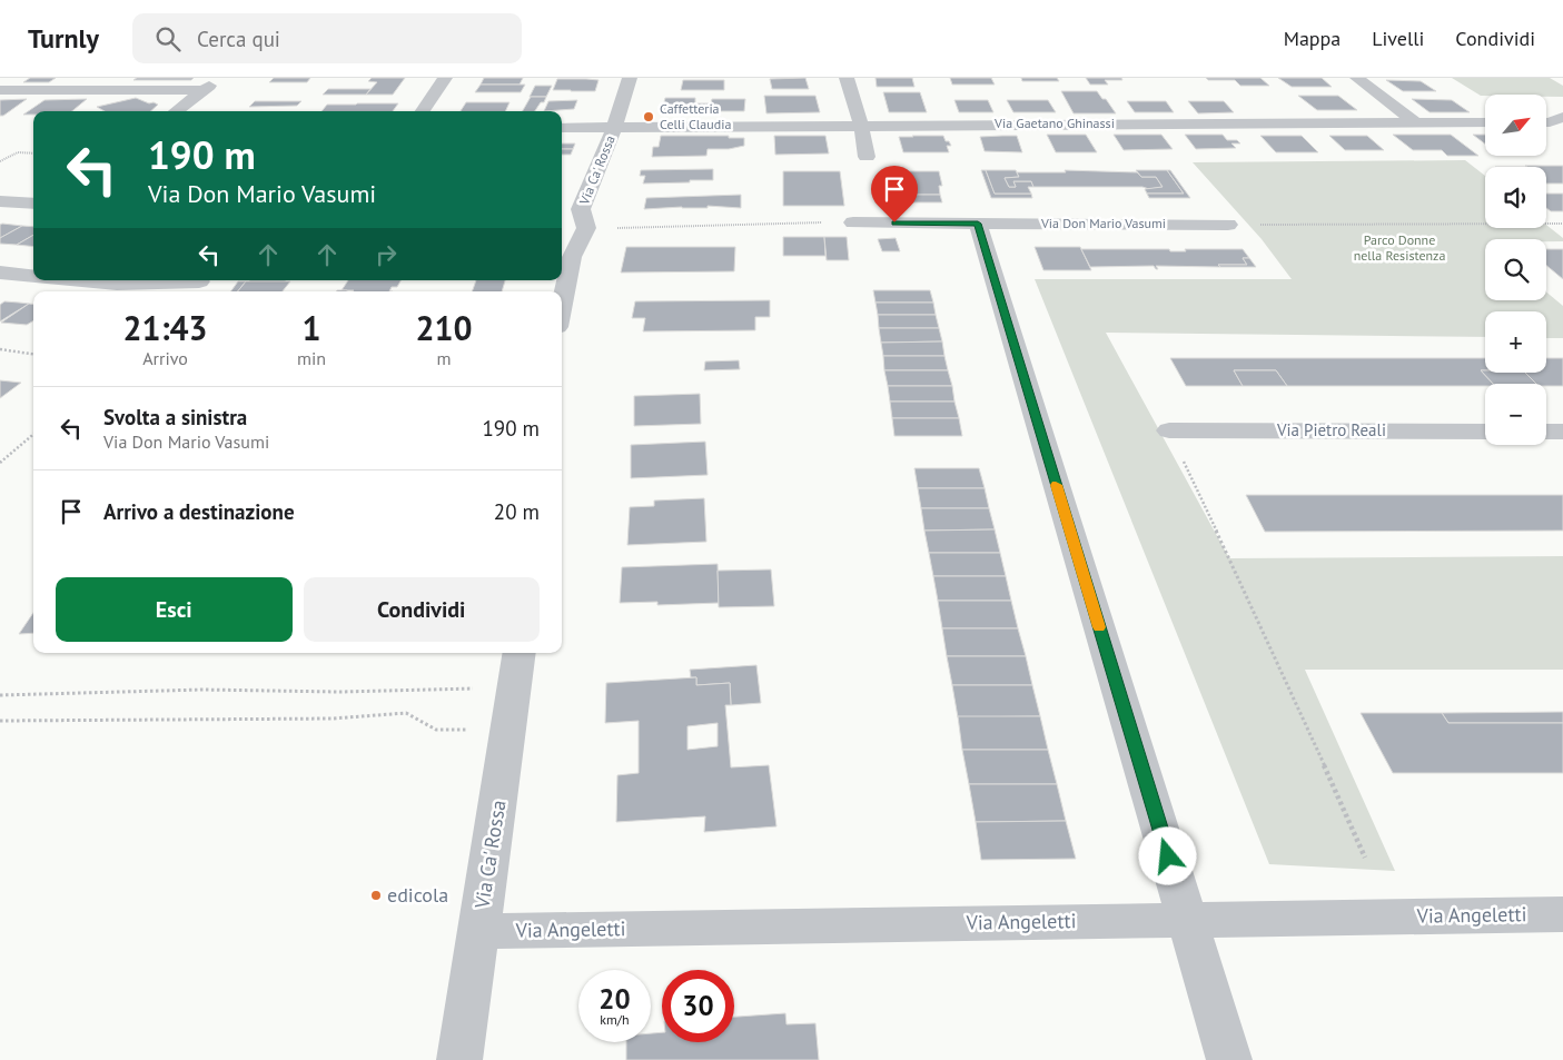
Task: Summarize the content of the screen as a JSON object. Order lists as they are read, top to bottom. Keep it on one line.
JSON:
{"streets":{"street":["Via Gaetano Ghinassi","Via Ca' Rossa","Via Don Mario Vasumi","Via Pietro Reali","Via Angeletti"]},"crossings":[["Via Gaetano Ghinassi","Via Ca' Rossa"],["Via Ca' Rossa","Via Angeletti"]],"parks":["Parco Donne nella Resistenza"],"places":["Caffetteria Celli Claudia","edicola"],"north":"top right","page":{"header":"Turnly","search":"Cerca qui","nav":["Mappa","Livelli","Condividi"],"map_buttons":["+","−"],"turn":["190 m","Via Don Mario Vasumi"],"eta":["21:43","Arrivo","1","min","210","m"],"list":[{"name":"Svolta a sinistra","note":"Via Don Mario Vasumi","value":"190 m"},{"name":"Arrivo a destinazione","value":"20 m"}],"buttons":["Esci","Condividi"],"speed":"20 km/h","limit":"30"}}
